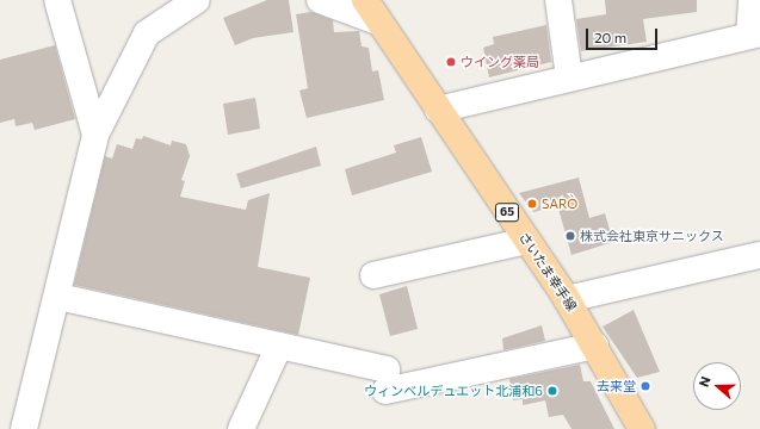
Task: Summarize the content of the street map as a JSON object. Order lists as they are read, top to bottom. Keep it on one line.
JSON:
{"streets":{"main road":["65","さいたま幸手線"]},"places":["ウイング薬局","SARÒ","株式会社東京サニックス","去来堂","ウィンベルデュエット北浦和6"],"scale_bar":"20 m","north":"left"}
